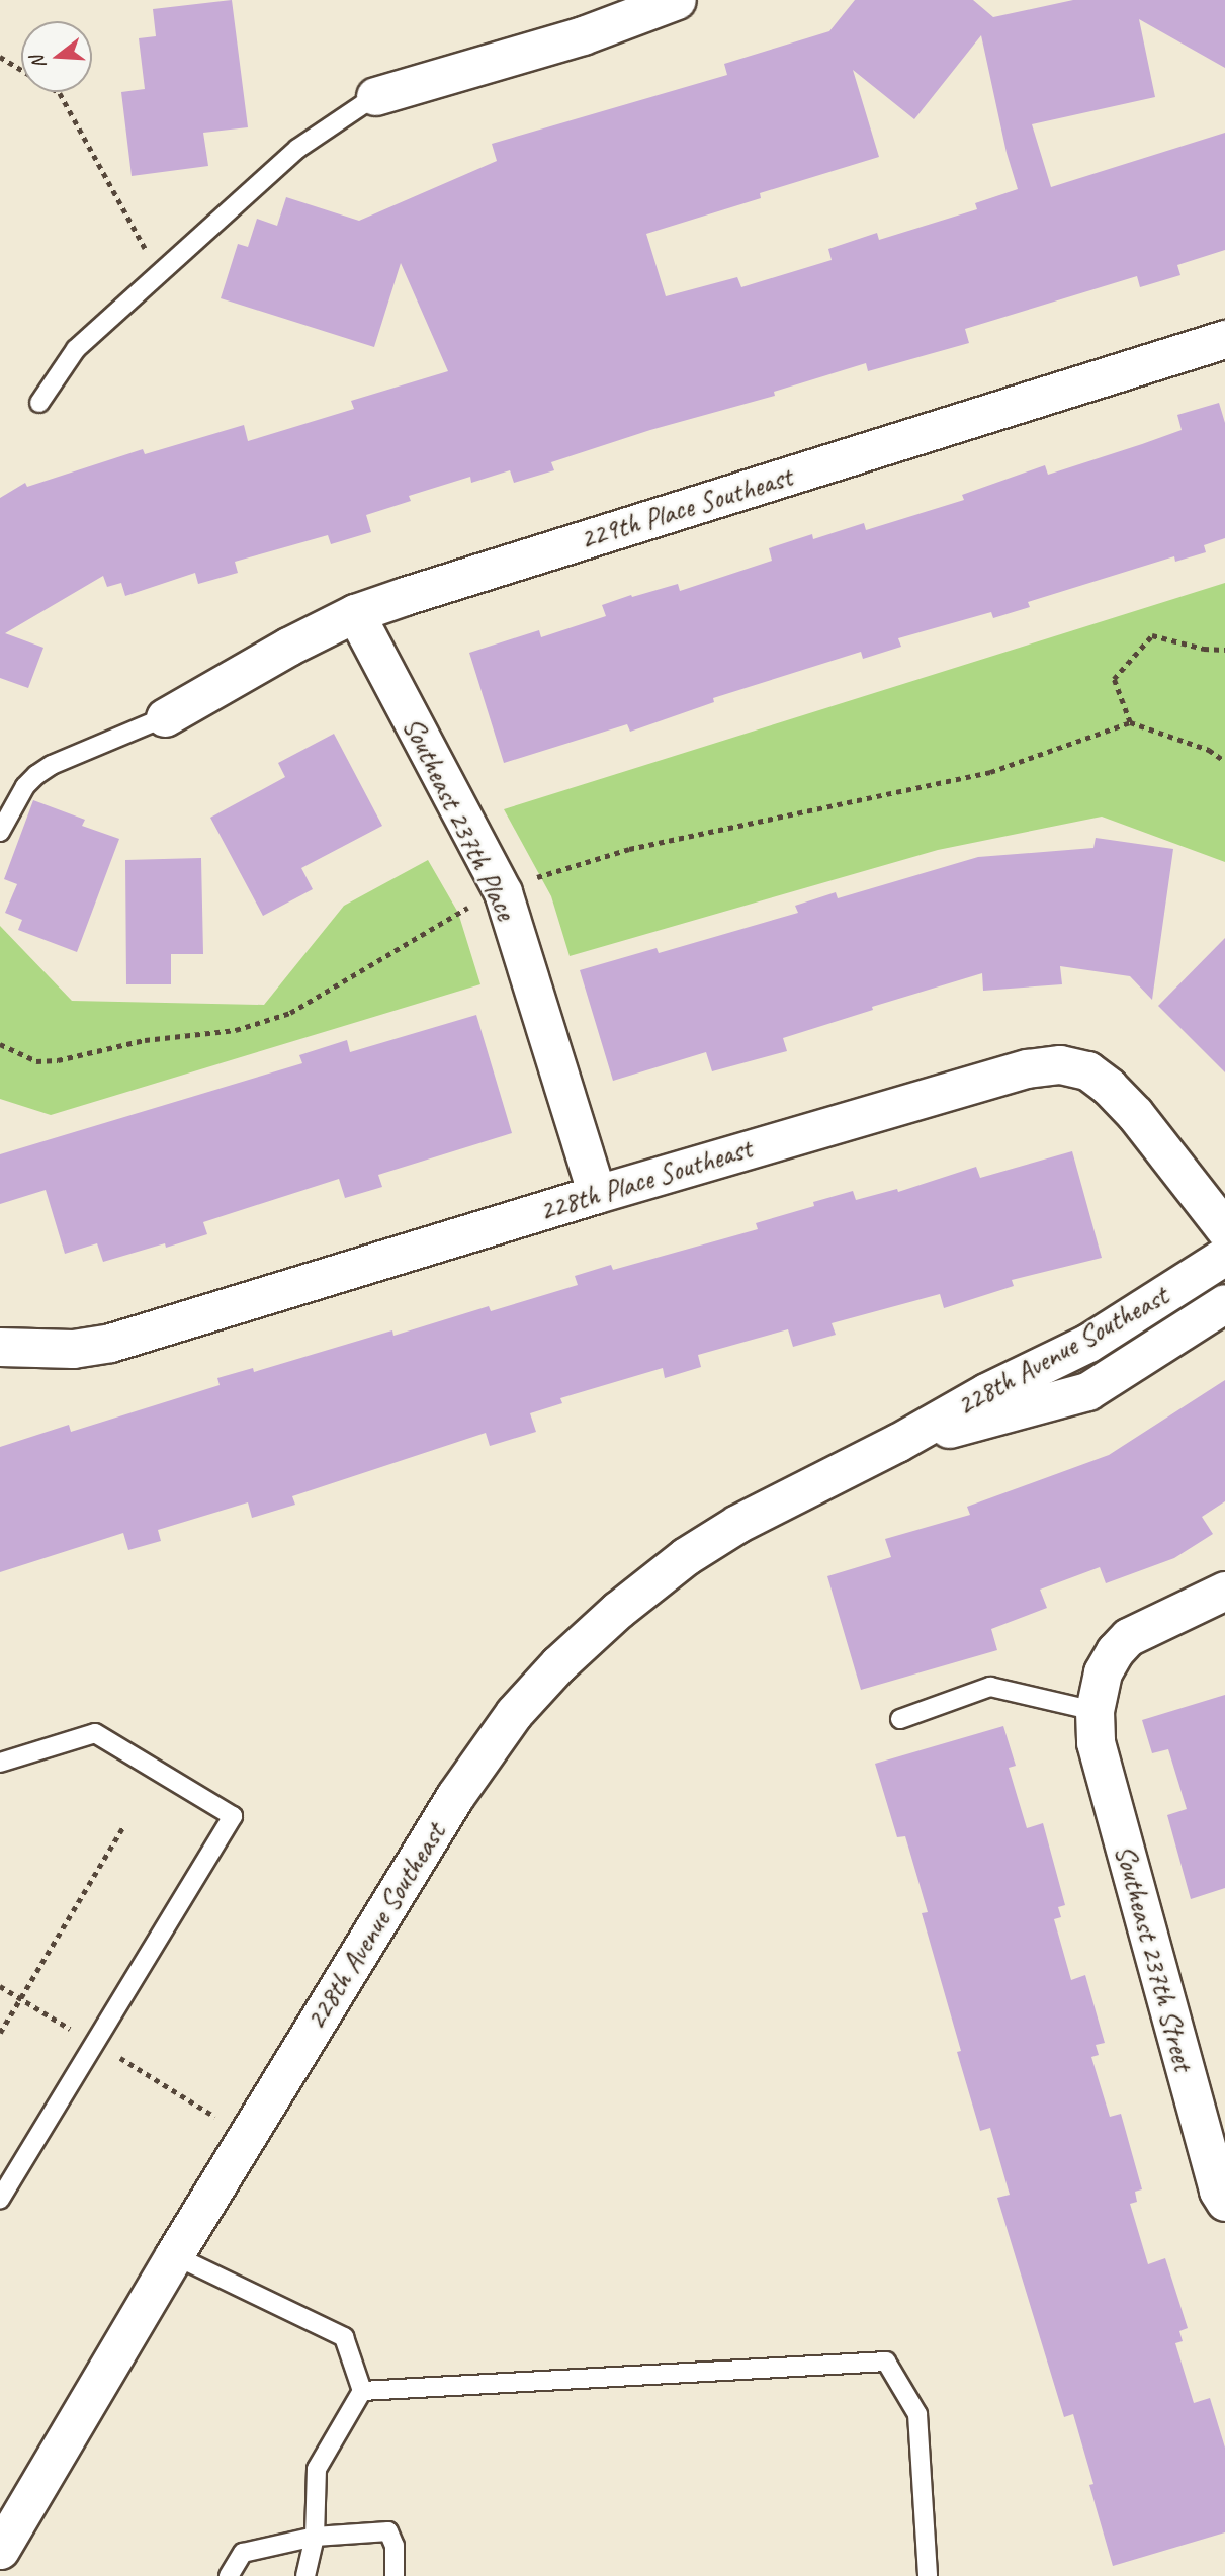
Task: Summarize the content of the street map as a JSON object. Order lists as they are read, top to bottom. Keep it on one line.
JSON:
{"streets":{"street":["229th Place Southeast","Southeast 237th Place","228th Place Southeast","228th Avenue Southeast","Southeast 237th Street"]},"crossings":[["229th Place Southeast","Southeast 237th Place"],["Southeast 237th Place","228th Place Southeast"]],"north":"left"}
